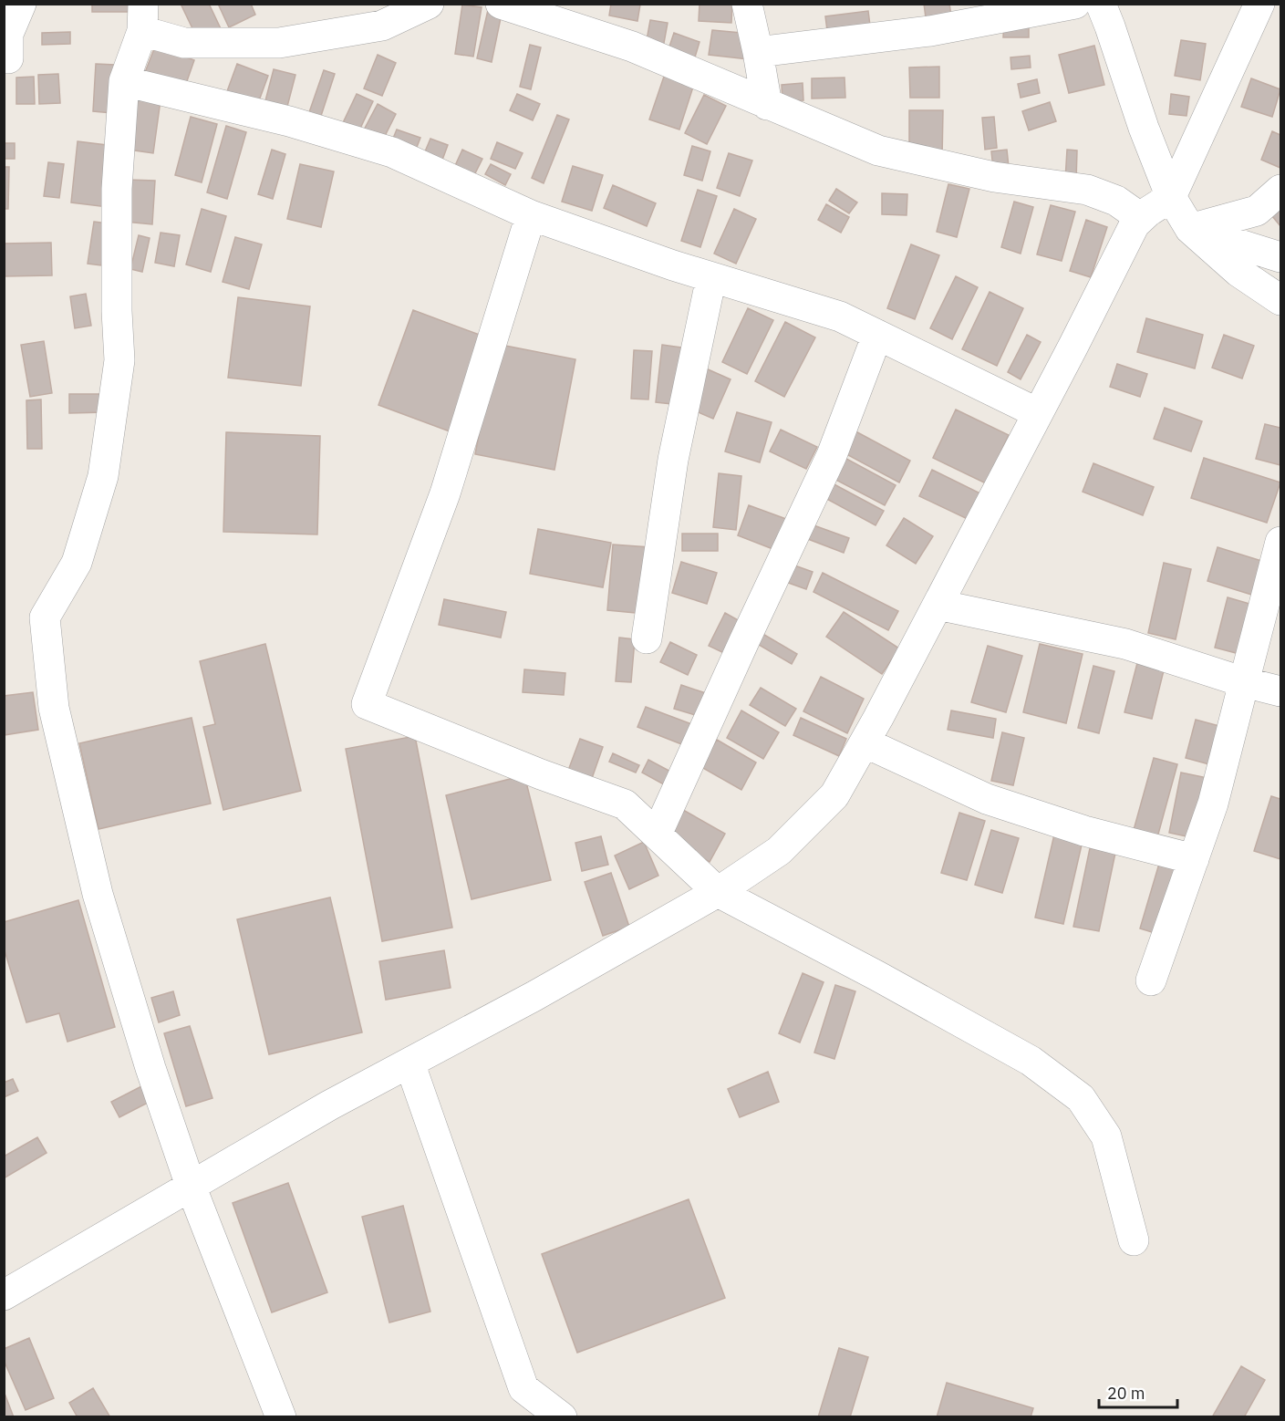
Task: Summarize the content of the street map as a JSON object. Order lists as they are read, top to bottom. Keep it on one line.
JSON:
{"scale_bar":"20 m"}
